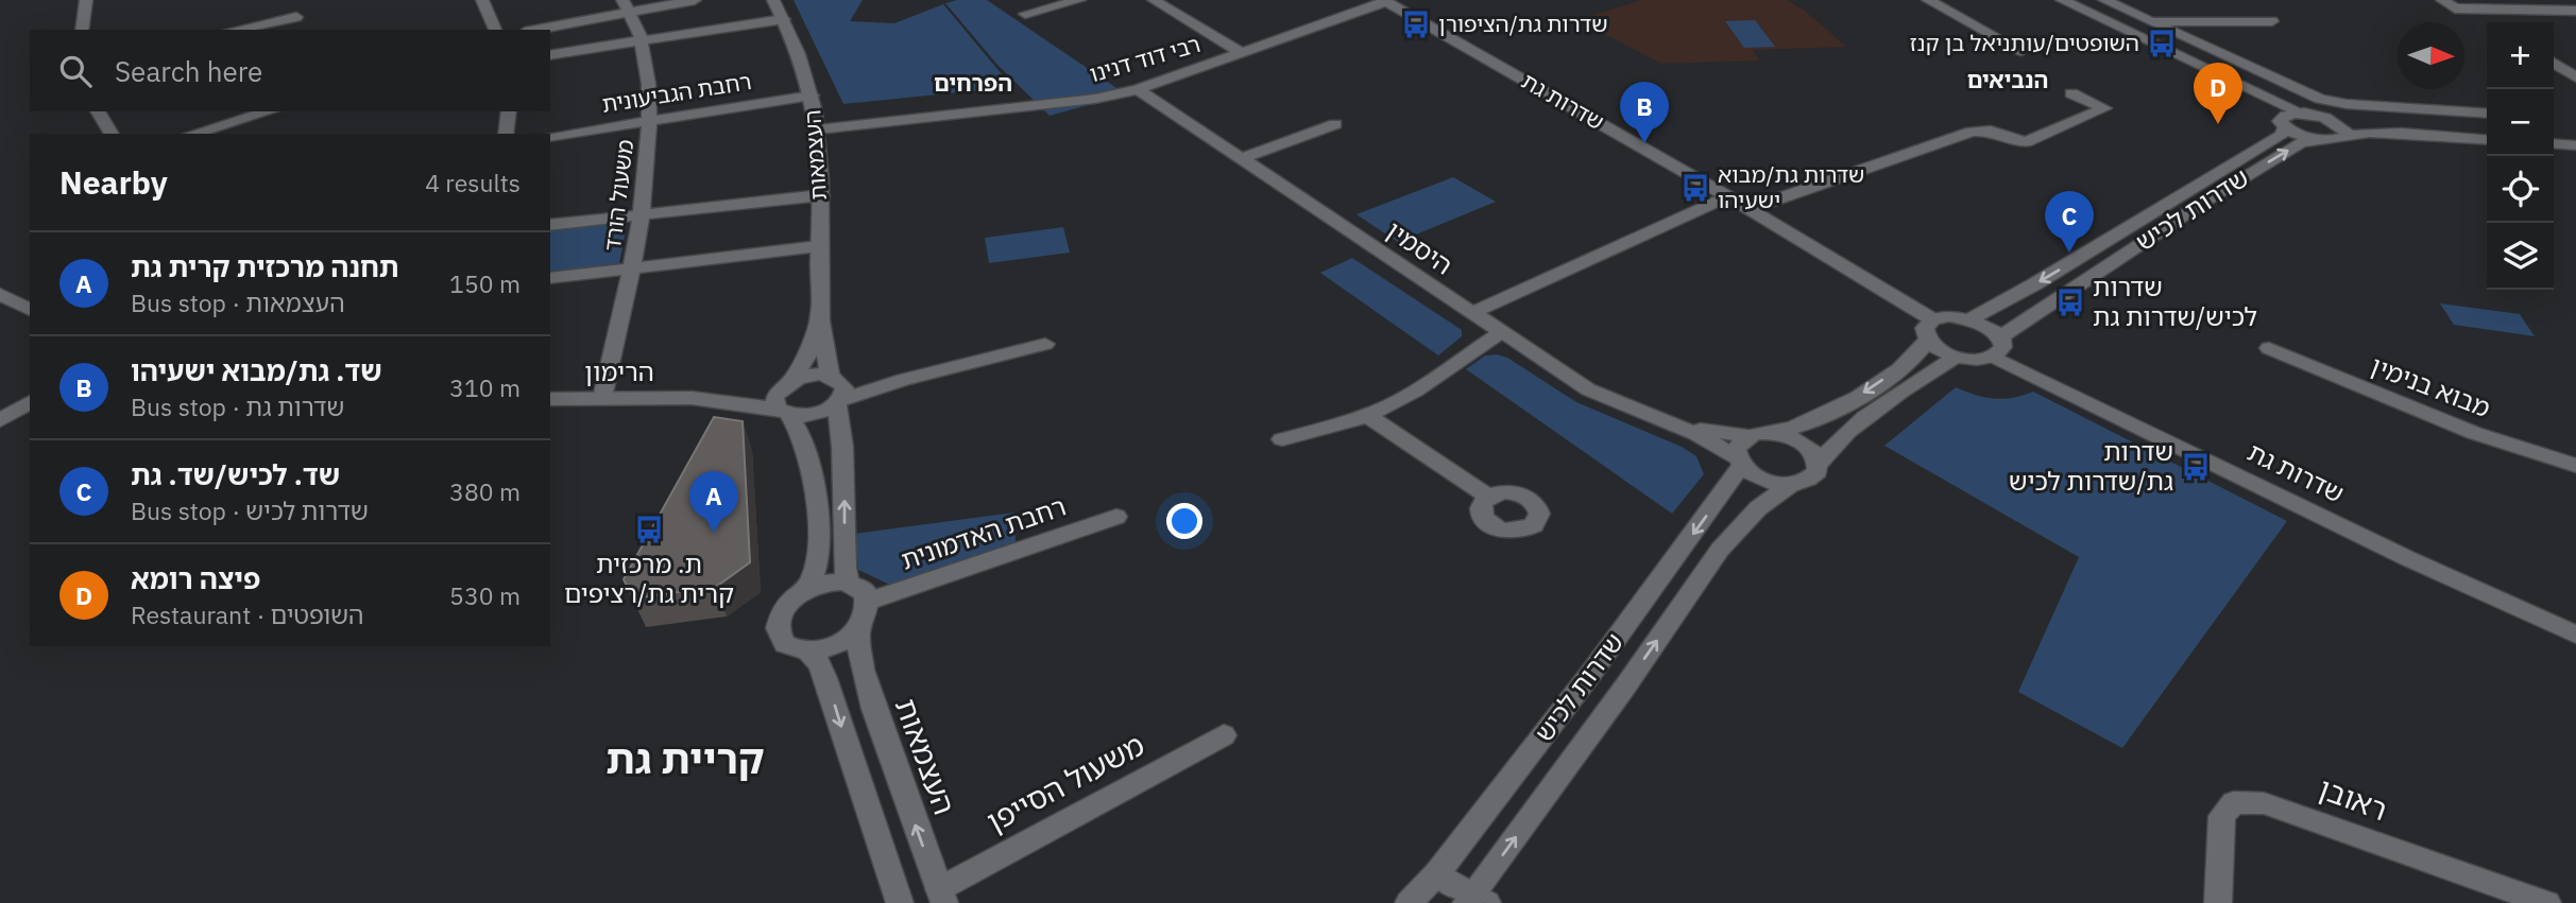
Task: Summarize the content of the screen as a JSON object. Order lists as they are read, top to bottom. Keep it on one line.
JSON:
{"streets":{"street":["רבי דוד דנינו","רחבת הגביעונית","שדרות גת","העצמאות","משעול הורד","שדרות לכיש","היסמין","הרימון","מבוא בנימין","רחבת האדמונית","משעול הסייפן","ראובן"]},"crossings":[["רבי דוד דנינו","שדרות גת"],["רבי דוד דנינו","העצמאות"],["רבי דוד דנינו","היסמין"],["רחבת הגביעונית","העצמאות"],["רחבת הגביעונית","משעול הורד"],["שדרות גת","שדרות לכיש"],["העצמאות","הרימון"],["העצמאות","רחבת האדמונית"],["העצמאות","משעול הסייפן"],["משעול הורד","הרימון"],["שדרות לכיש","היסמין"]],"districts":["הנביאים","הפרחים","קריית גת"],"places":{"bus stop":["שדרות גת/הציפורן","השופטים/עותניאל בן קנז","שדרות גת/מבוא ישעיהו","שדרות לכיש/שדרות גת","שדרות גת/שדרות לכיש","ת. מרכזית קרית גת/רציפים"]},"north":"right","page":{"map_buttons":["+","−"],"search":"Search here","pins":["D","B","C","A"],"heading":["Nearby","4 results"],"list":[{"mark":"A","name":"תחנה מרכזית קרית גת","note":"Bus stop · העצמאות","value":"150 m"},{"mark":"B","name":"שד. גת/מבוא ישעיהו","note":"Bus stop · שדרות גת","value":"310 m"},{"mark":"C","name":"שד. לכיש/שד. גת","note":"Bus stop · שדרות לכיש","value":"380 m"},{"mark":"D","name":"פיצה רומא","note":"Restaurant · השופטים","value":"530 m"}]}}
